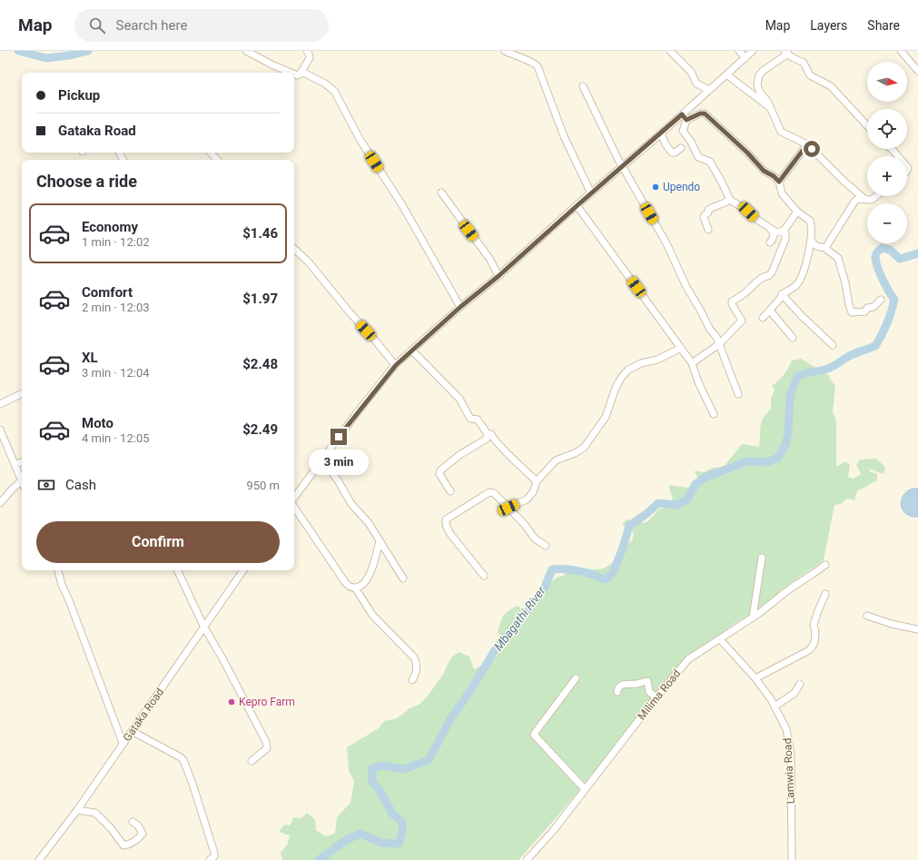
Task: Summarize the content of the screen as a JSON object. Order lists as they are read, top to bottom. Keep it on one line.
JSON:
{"streets":{"street":["Milima Road","Gataka Road","Lamwia Road"]},"crossings":[["Milima Road","Lamwia Road"]],"water":["Mbagathi River"],"places":["Upendo","Kepro Farm"],"north":"right","page":{"header":"Map","search":"Search here","nav":["Map","Layers","Share"],"map_buttons":["+","−"],"banner":["Pickup","Gataka Road"],"heading":"Choose a ride","list":[{"name":"Economy","note":"1 min · 12:02","value":"$1.46"},{"name":"Comfort","note":"2 min · 12:03","value":"$1.97"},{"name":"XL","note":"3 min · 12:04","value":"$2.48"},{"name":"Moto","note":"4 min · 12:05","value":"$2.49"}],"bubble":"3 min","pay":["Cash","950 m"],"buttons":"Confirm"}}
